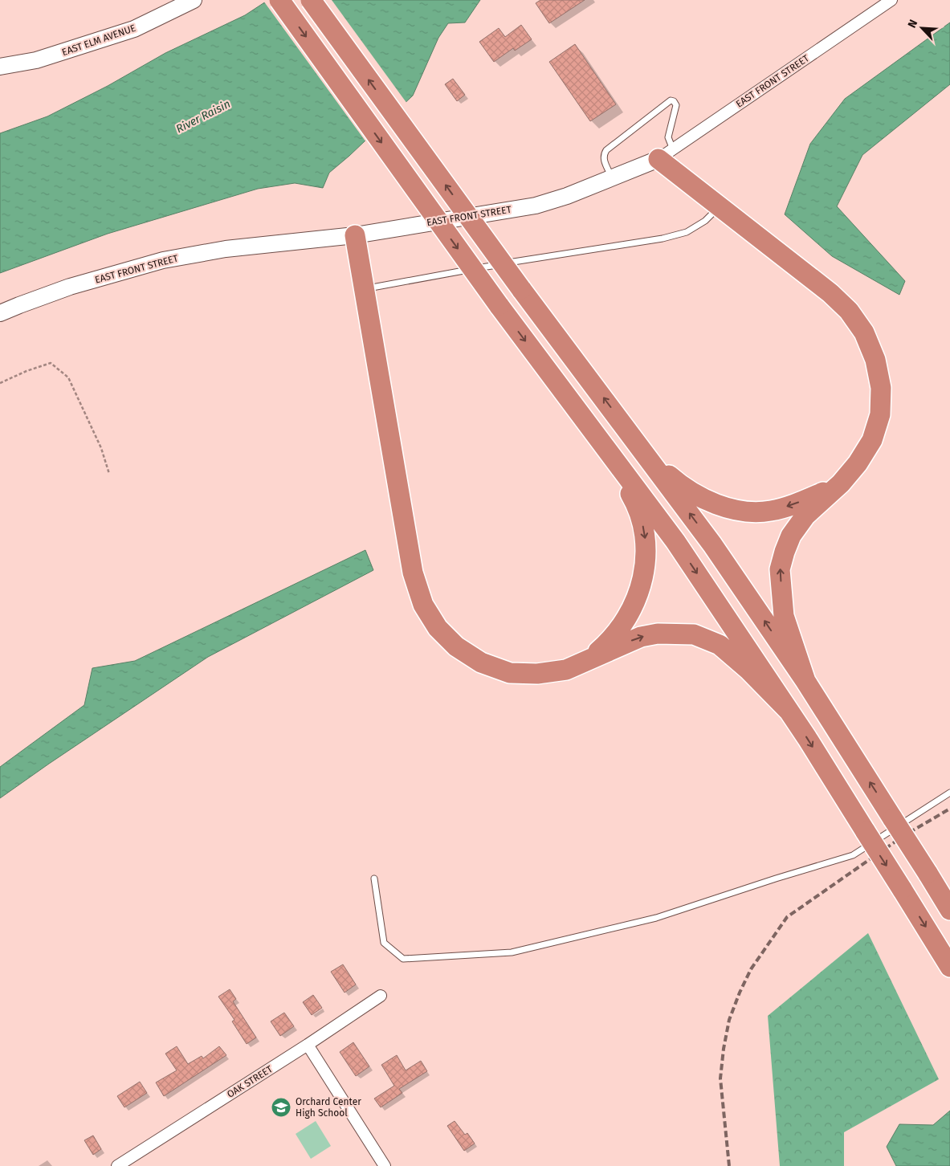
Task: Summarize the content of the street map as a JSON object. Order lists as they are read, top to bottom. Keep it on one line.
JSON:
{"streets":{"street":["EAST ELM AVENUE","EAST FRONT STREET","OAK STREET"]},"water":["River Raisin"],"places":{"school or university":["Orchard Center High School"]},"north":"top left"}
